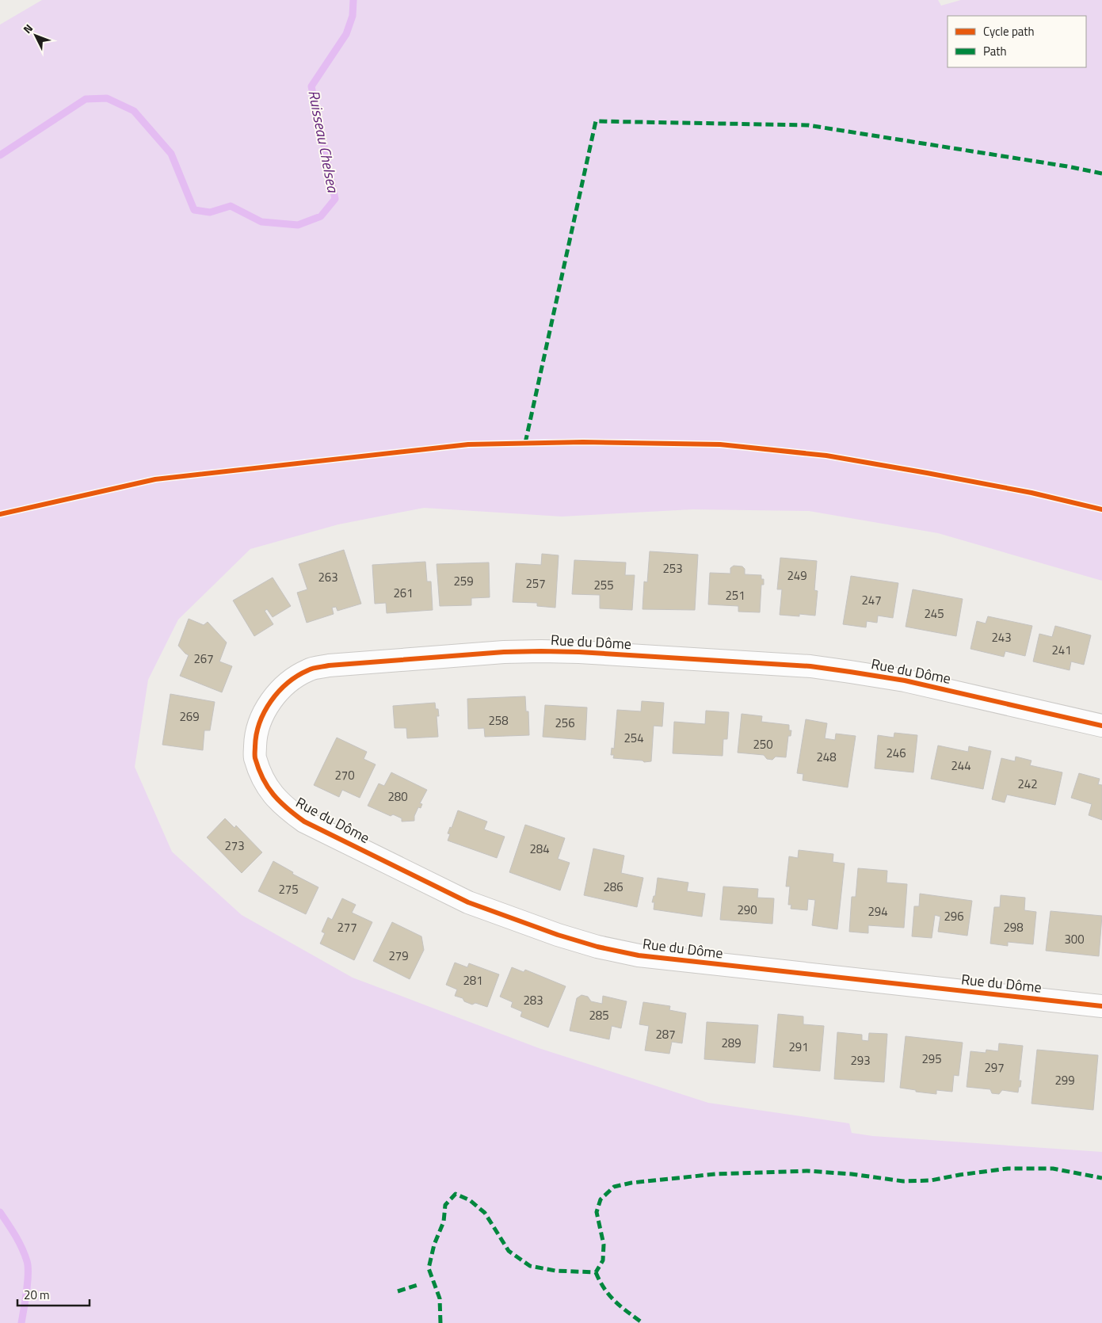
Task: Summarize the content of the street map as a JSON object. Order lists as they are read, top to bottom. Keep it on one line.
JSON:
{"streets":{"street":["Rue du Dôme"]},"water":["Ruisseau Chelsea"],"house_numbers":["253","249","263","259","257","255","261","251","247","245","243","241","267","269","258","256","254","250","246","248","244","270","242","280","273","284","286","275","290","294","296","277","298","300","279","281","283","285","287","289","291","295","293","297","299"],"legend":["Cycle path","Path"],"scale_bar":"20 m","north":"top left"}
